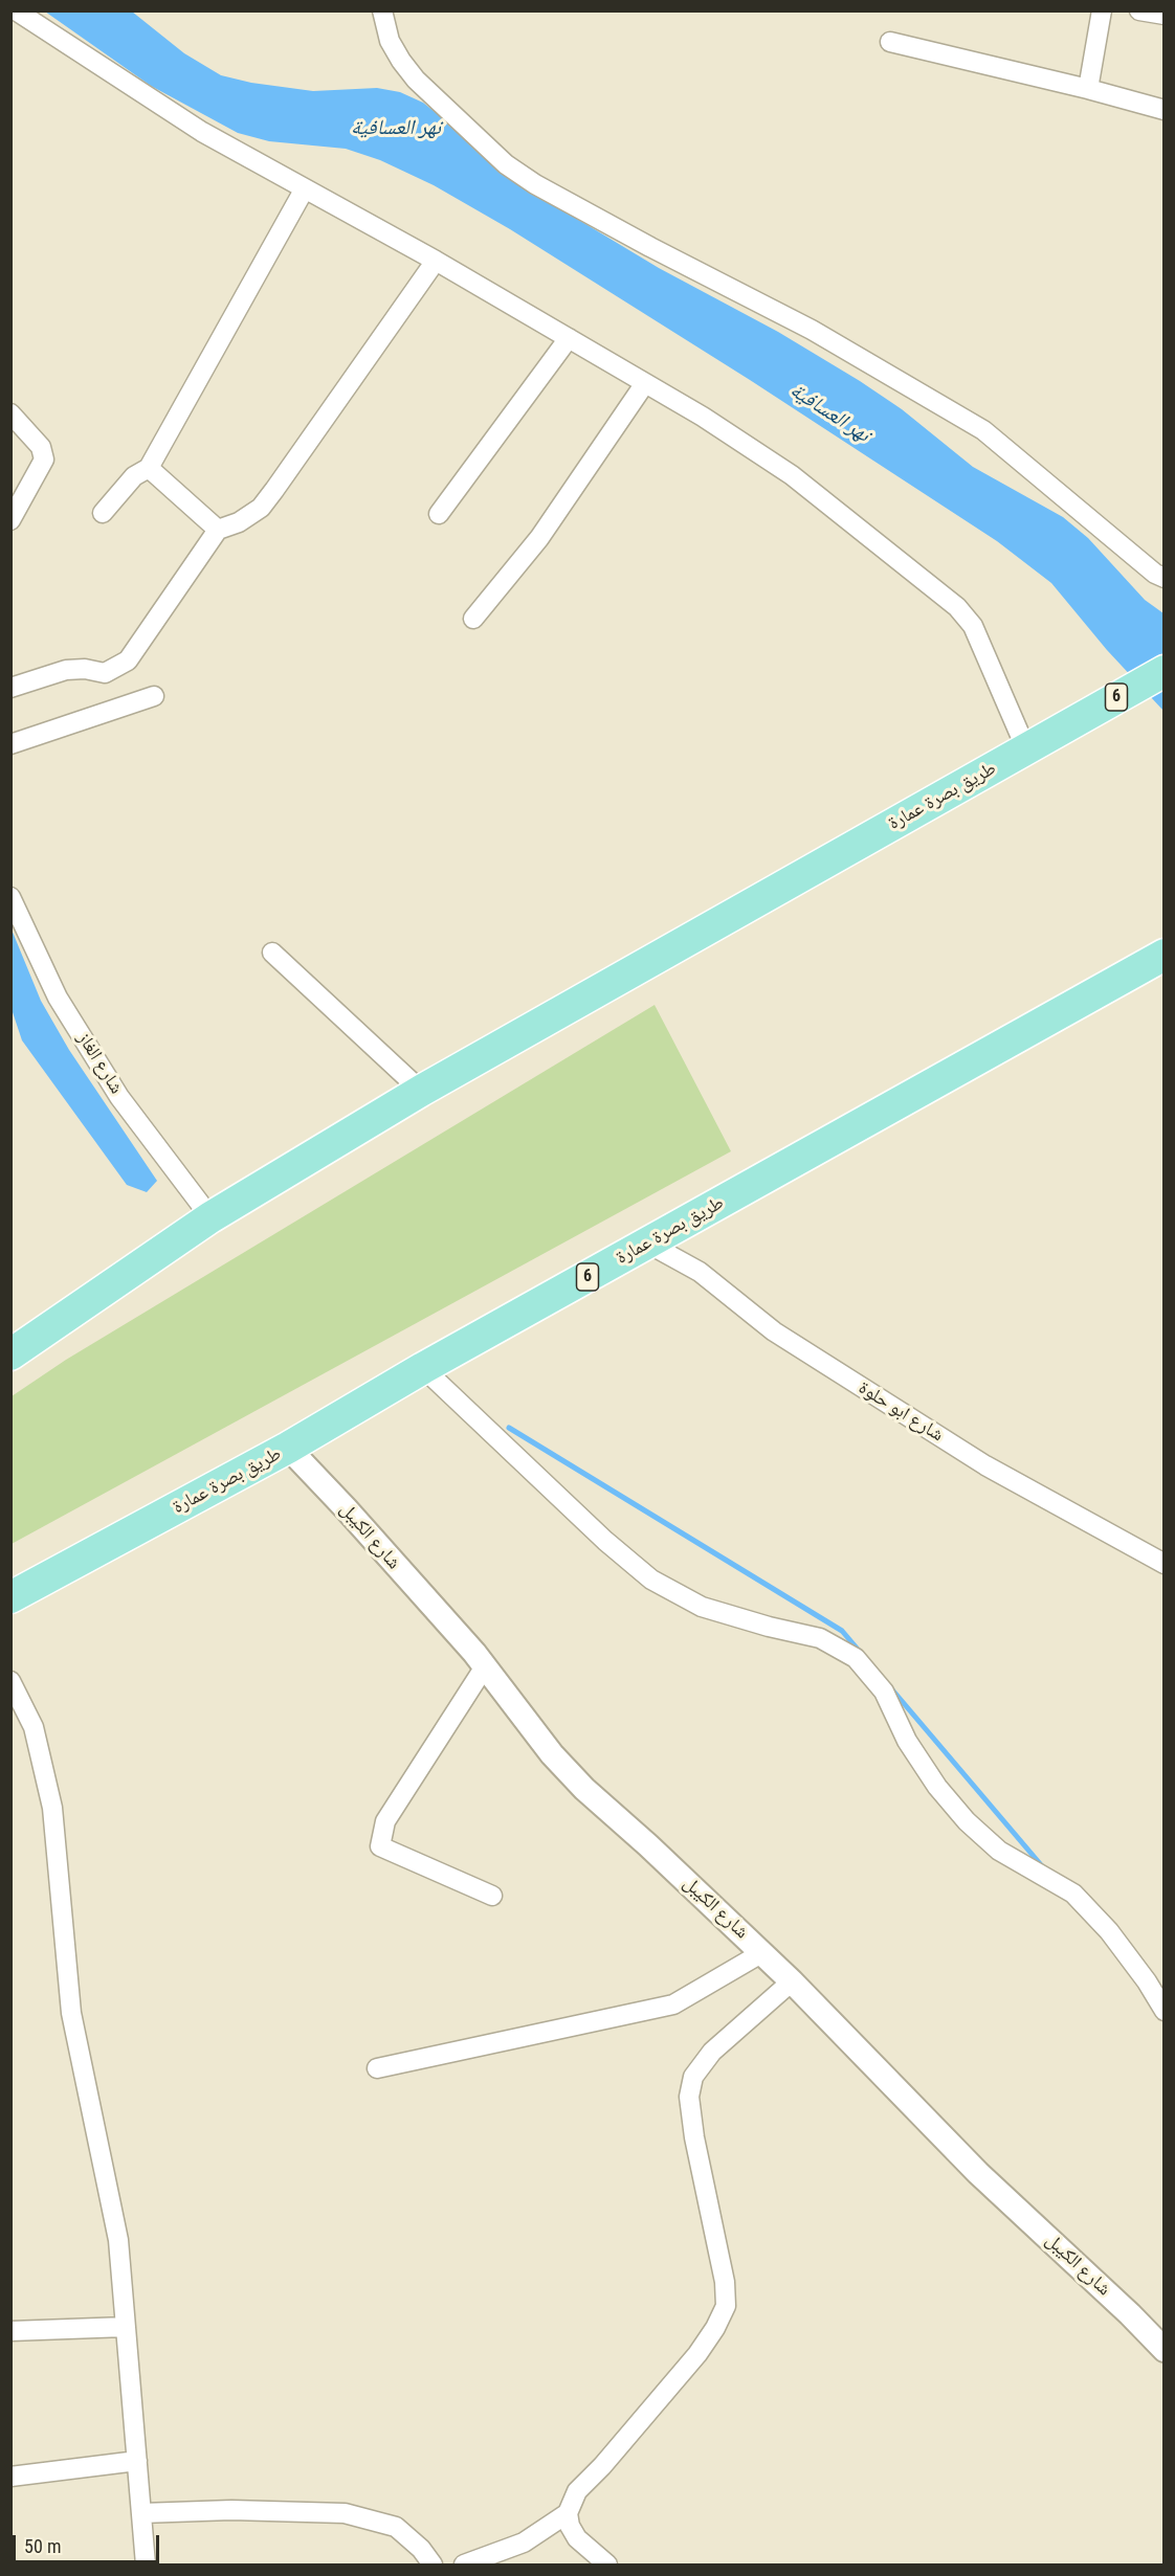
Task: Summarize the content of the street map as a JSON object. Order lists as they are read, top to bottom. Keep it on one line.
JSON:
{"streets":{"highway":["6","طريق بصرة عمارة"],"street":["شارع الغاز","شارع ابو حلوة","شارع الكيبل"]},"crossings":[["طريق بصرة عمارة","شارع الغاز"],["طريق بصرة عمارة","شارع ابو حلوة"],["طريق بصرة عمارة","شارع الكيبل"]],"water":["نهر العسافية"],"scale_bar":"50 m"}
